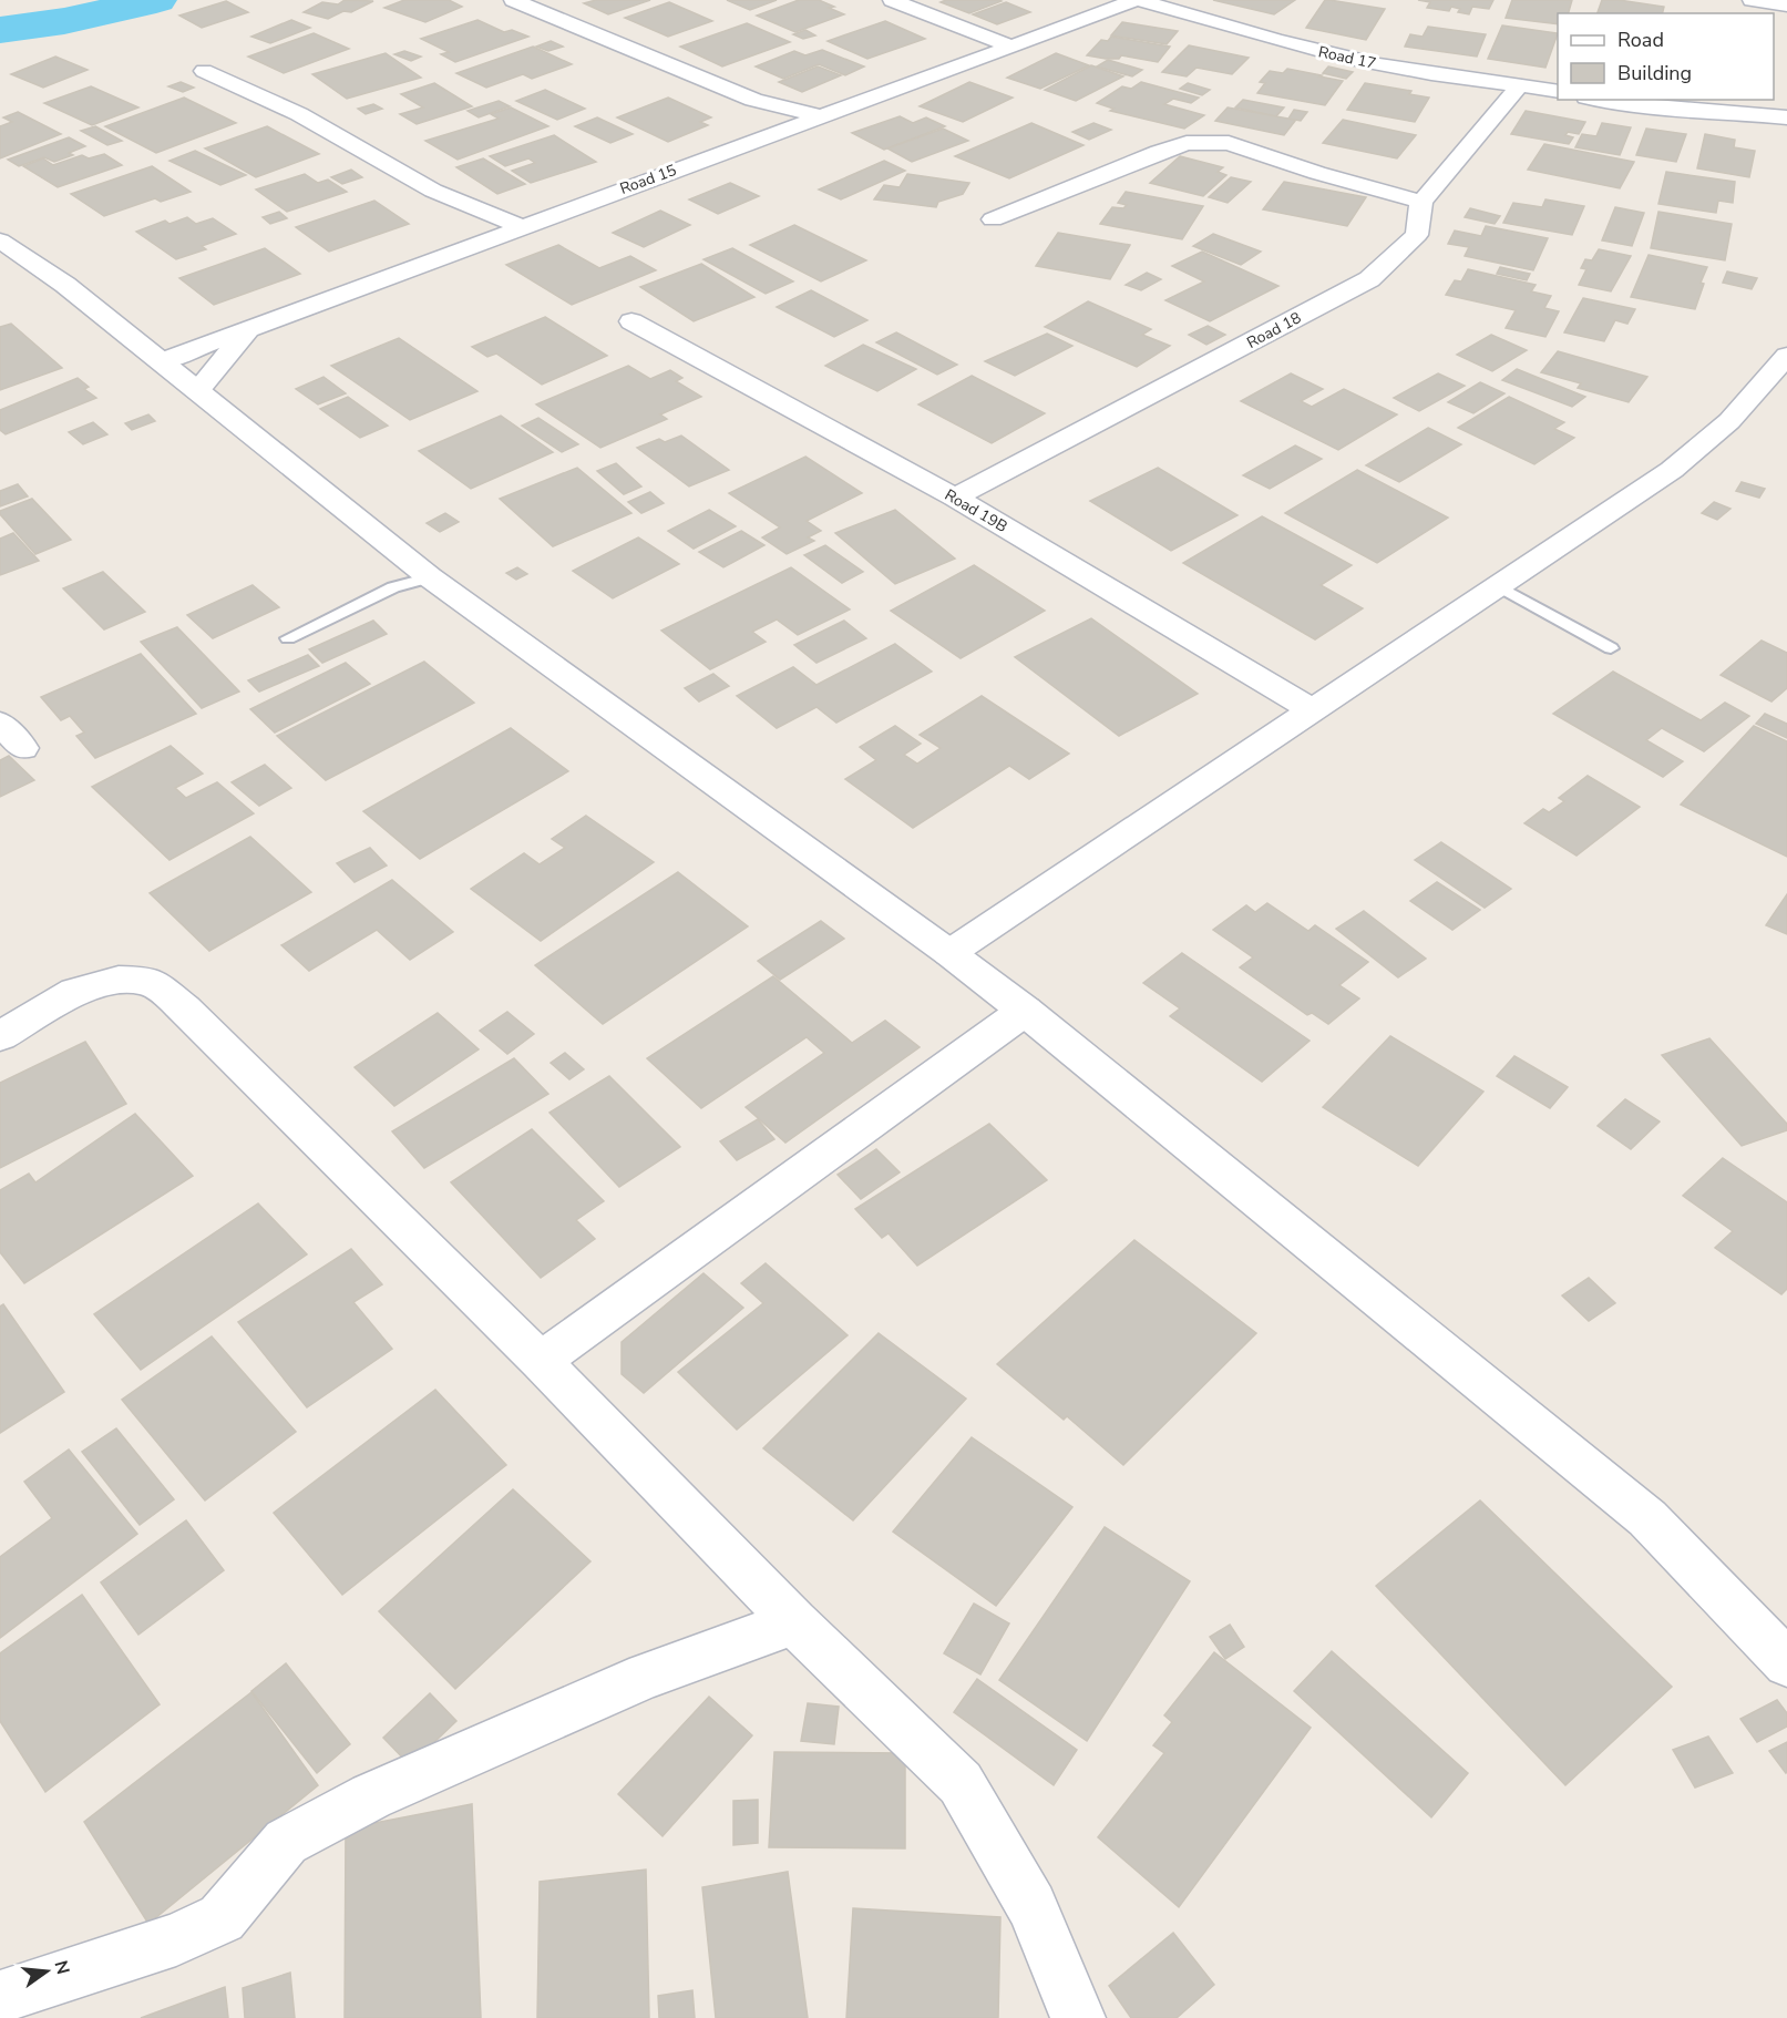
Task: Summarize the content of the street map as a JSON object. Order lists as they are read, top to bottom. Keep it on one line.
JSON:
{"streets":{"street":["Road 17","Road 15","Road 18","Road 19B"]},"crossings":[["Road 17","Road 15"],["Road 18","Road 19B"]],"legend":["Road","Building"],"north":"right"}
